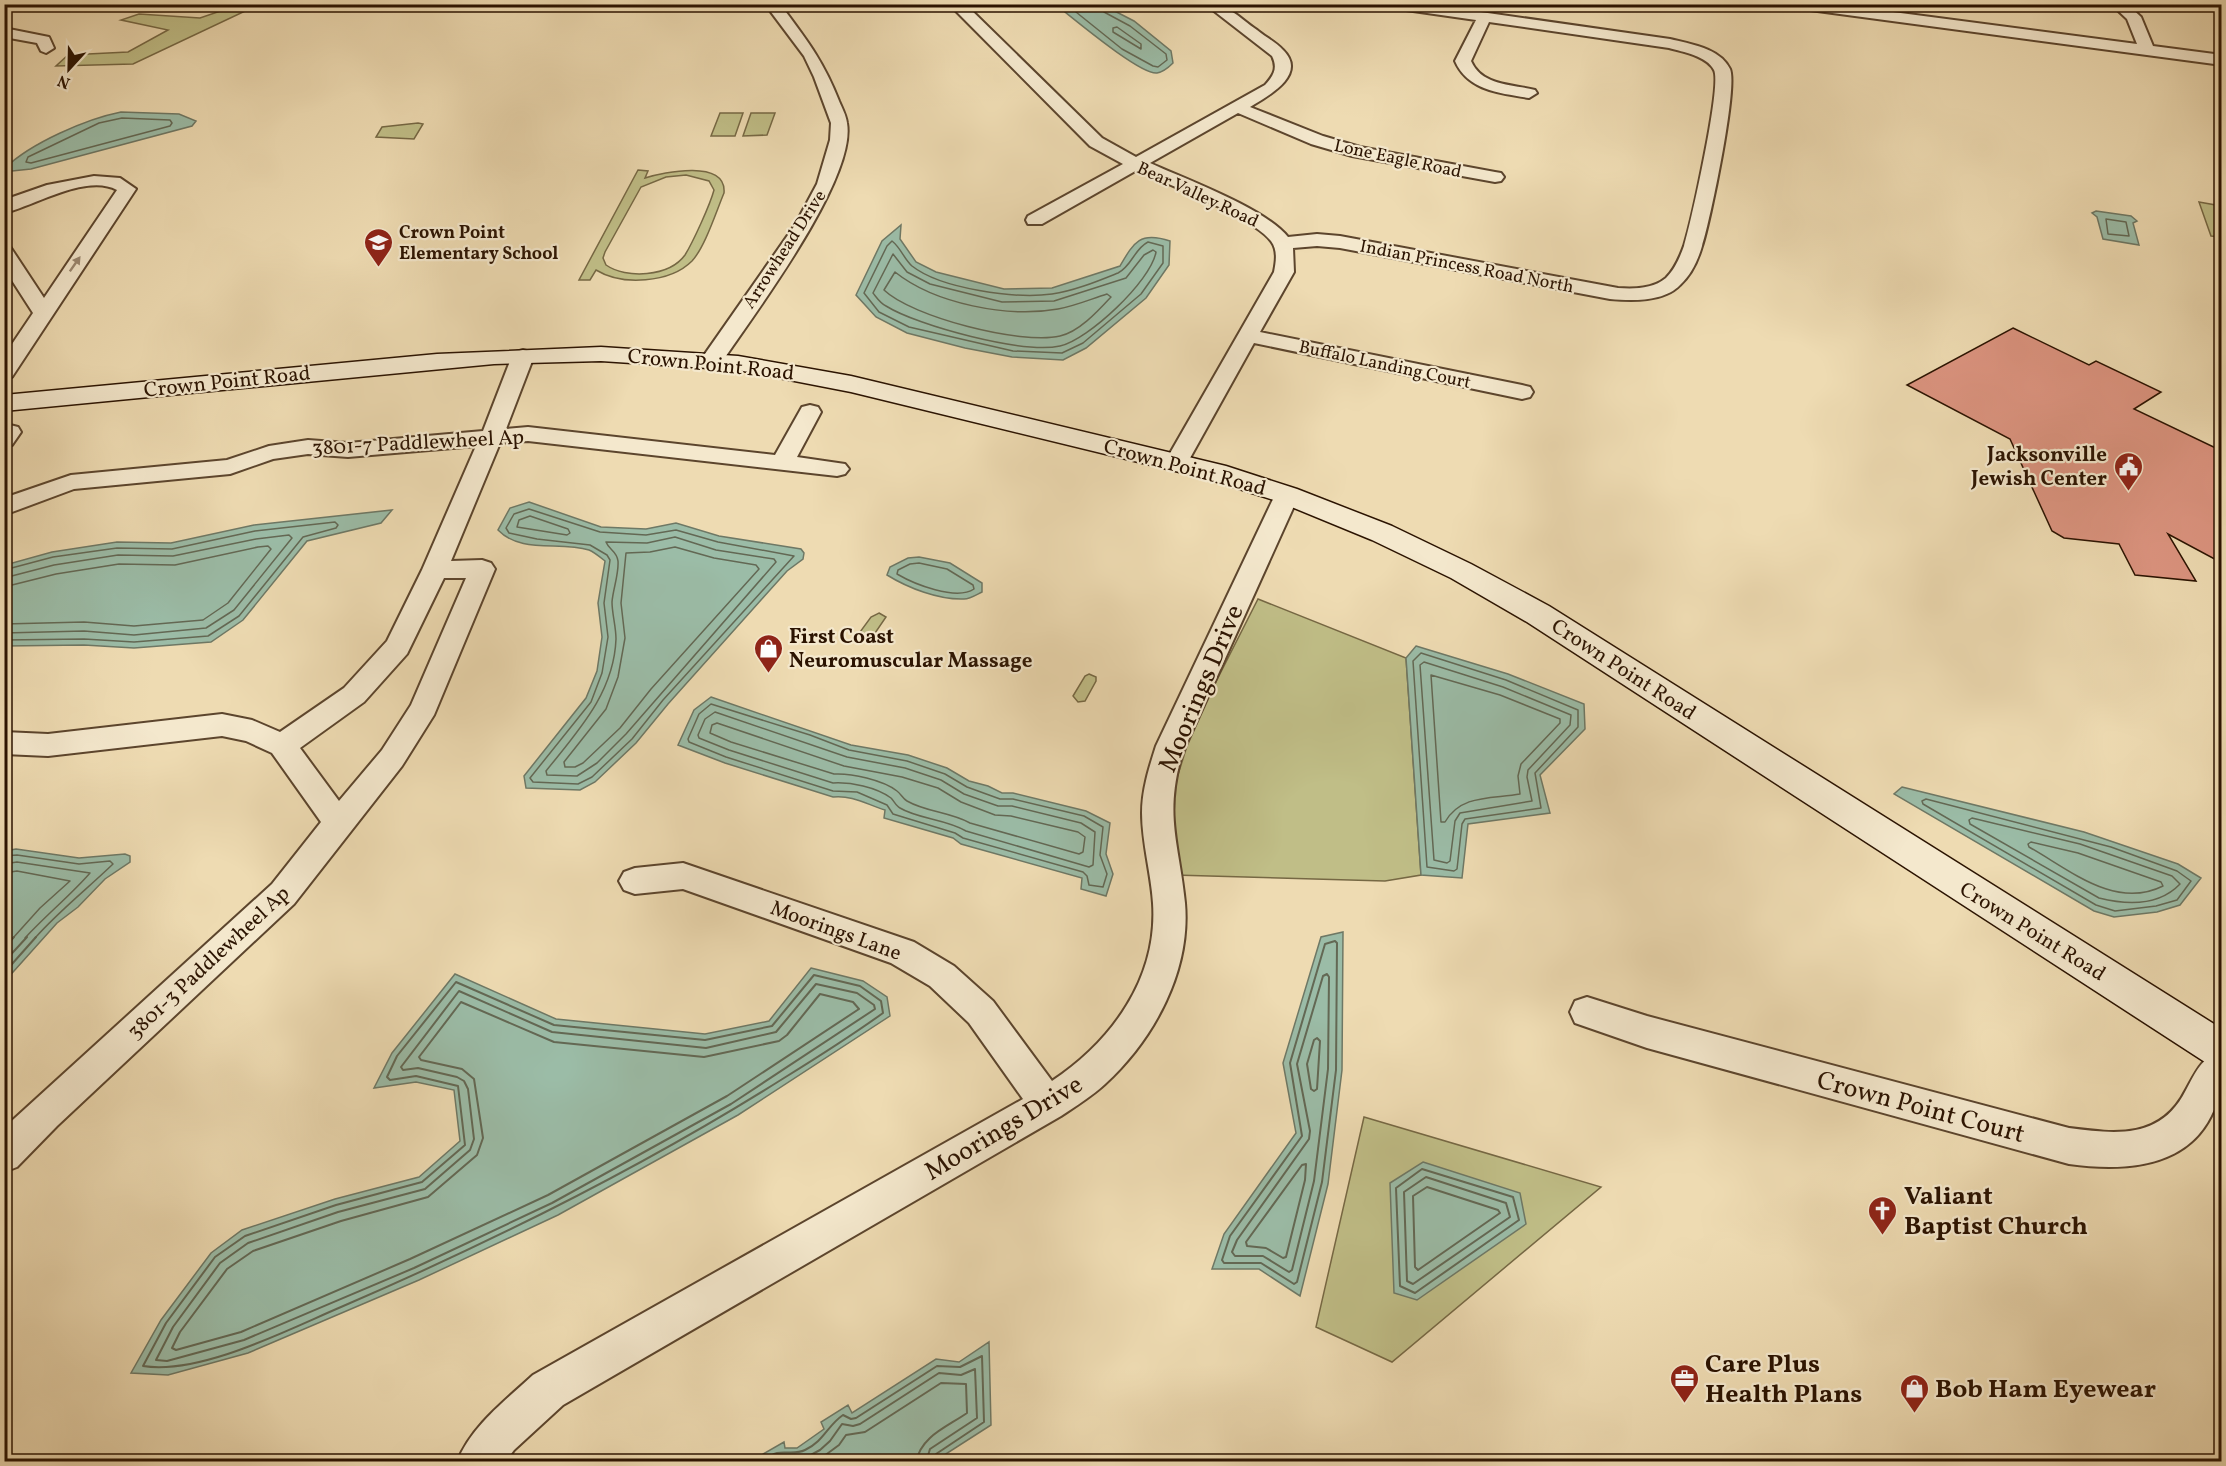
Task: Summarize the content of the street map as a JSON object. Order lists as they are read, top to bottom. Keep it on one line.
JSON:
{"streets":{"street":["Lone Eagle Road","Bear Valley Road","Arrowhead Drive","Indian Princess Road North","Crown Point Road","Buffalo Landing Court","3801-7 Paddlewheel Ap","Moorings Drive","Moorings Lane","3801-3 Paddlewheel Ap","Crown Point Court"]},"crossings":[["Bear Valley Road","Indian Princess Road North"],["Arrowhead Drive","Crown Point Road"],["Crown Point Road","Moorings Drive"],["Moorings Drive","Moorings Lane"]],"places":{"school or university":["Crown Point Elementary School"],"public building":["Jacksonville Jewish Center"],"shop":["First Coast Neuromuscular Massage","Bob Ham Eyewear"],"church":["Valiant Baptist Church"],"office":["Care Plus Health Plans"]},"north":"bottom"}
